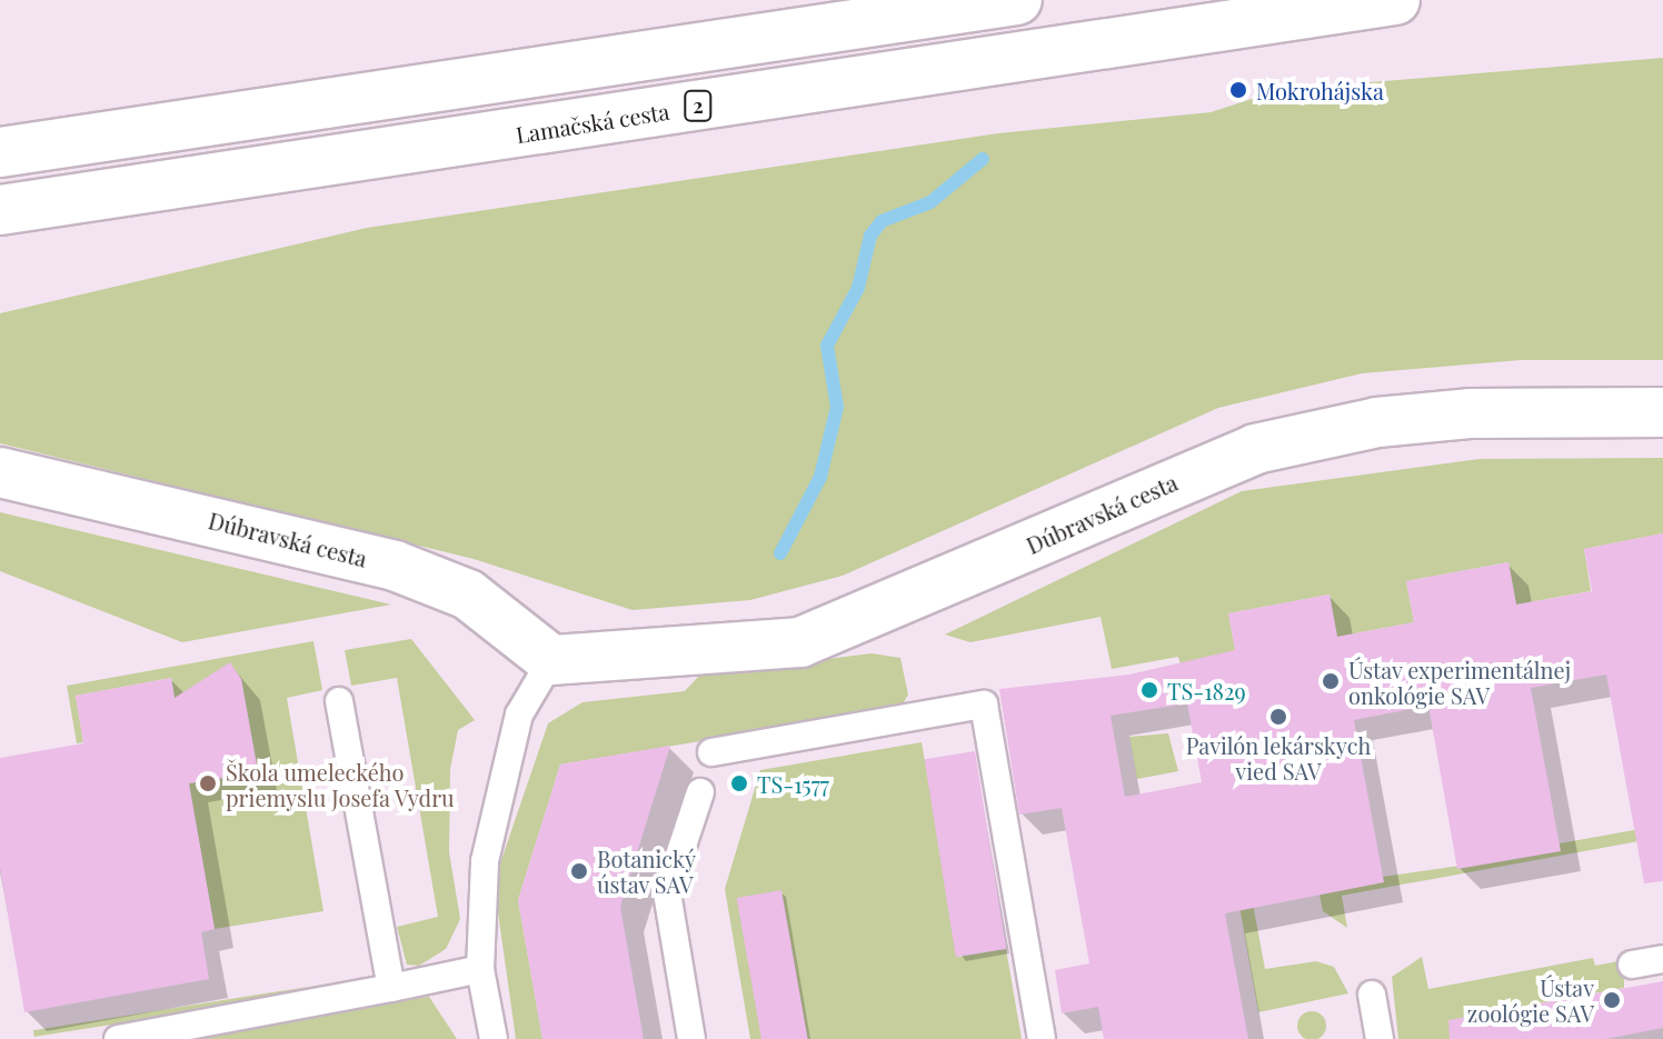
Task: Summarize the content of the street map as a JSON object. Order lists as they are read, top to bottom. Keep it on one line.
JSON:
{"streets":{"main road":["2","Lamačská cesta","Dúbravská cesta"]},"places":["Mokrohájska","Ústav experimentálnej onkológie SAV","TS-1829","Pavilón lekárskych vied SAV","Škola umeleckého priemyslu Josefa Vydru","TS-1577","Botanický ústav SAV","Ústav zoológie SAV"]}
